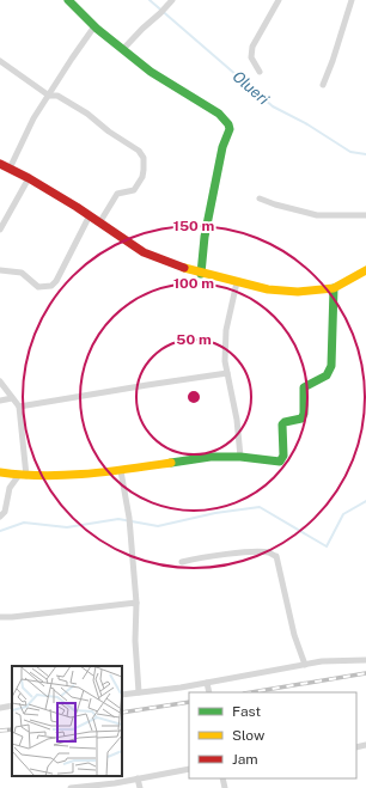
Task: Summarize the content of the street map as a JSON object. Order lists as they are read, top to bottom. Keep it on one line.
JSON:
{"water":["Olueri"],"legend":["Fast","Slow","Jam"],"rings":["150 m","100 m","50 m"]}
